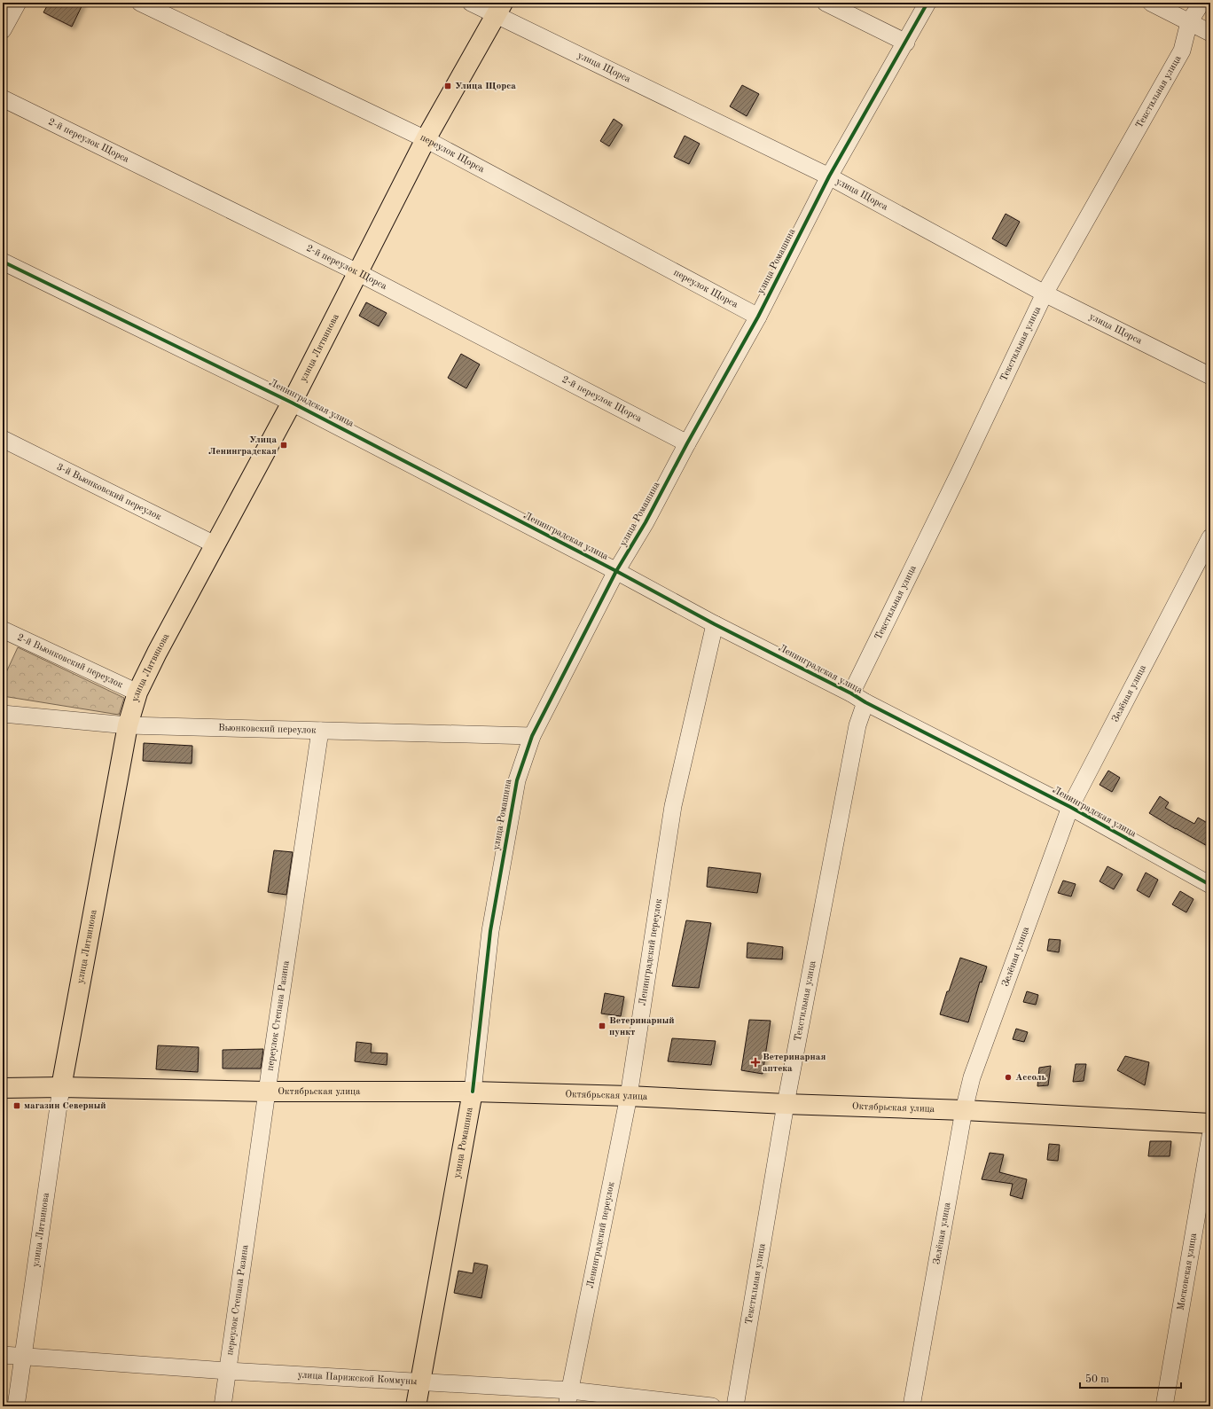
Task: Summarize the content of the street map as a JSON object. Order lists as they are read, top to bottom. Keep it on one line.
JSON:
{"streets":{"main road":["улица Ромашина","улица Литвинова","Октябрьская улица"],"street":["улица Щорса","Текстильная улица","2-й переулок Щорса","переулок Щорса","Ленинградская улица","3-й Вьюнковский переулок","2-й Вьюнковский переулок","Зелёная улица","Вьюнковский переулок","Ленинградский переулок","переулок Степана Разина","Московская улица","улица Парижской Коммуны"]},"crossings":[["улица Щорса","Текстильная улица"],["улица Щорса","улица Ромашина"],["улица Щорса","улица Литвинова"],["Текстильная улица","Ленинградская улица"],["Текстильная улица","Октябрьская улица"],["2-й переулок Щорса","улица Ромашина"],["2-й переулок Щорса","улица Литвинова"],["переулок Щорса","улица Ромашина"],["переулок Щорса","улица Литвинова"],["улица Ромашина","Ленинградская улица"],["улица Ромашина","Вьюнковский переулок"],["улица Ромашина","Октябрьская улица"],["улица Ромашина","улица Парижской Коммуны"],["улица Литвинова","Ленинградская улица"],["улица Литвинова","3-й Вьюнковский переулок"],["улица Литвинова","2-й Вьюнковский переулок"],["улица Литвинова","Вьюнковский переулок"],["улица Литвинова","Октябрьская улица"],["улица Литвинова","улица Парижской Коммуны"],["Ленинградская улица","Зелёная улица"],["Ленинградская улица","Ленинградский переулок"],["Зелёная улица","Октябрьская улица"],["Вьюнковский переулок","переулок Степана Разина"],["Ленинградский переулок","Октябрьская улица"],["Ленинградский переулок","улица Парижской Коммуны"],["переулок Степана Разина","Октябрьская улица"],["переулок Степана Разина","улица Парижской Коммуны"]],"places":{"transit":["Улица Щорса","Улица Ленинградская","Ветеринарный пункт","магазин Северный"],"health":["Ветеринарная аптека"],"other":["Ассоль"]},"scale_bar":"50 m"}
